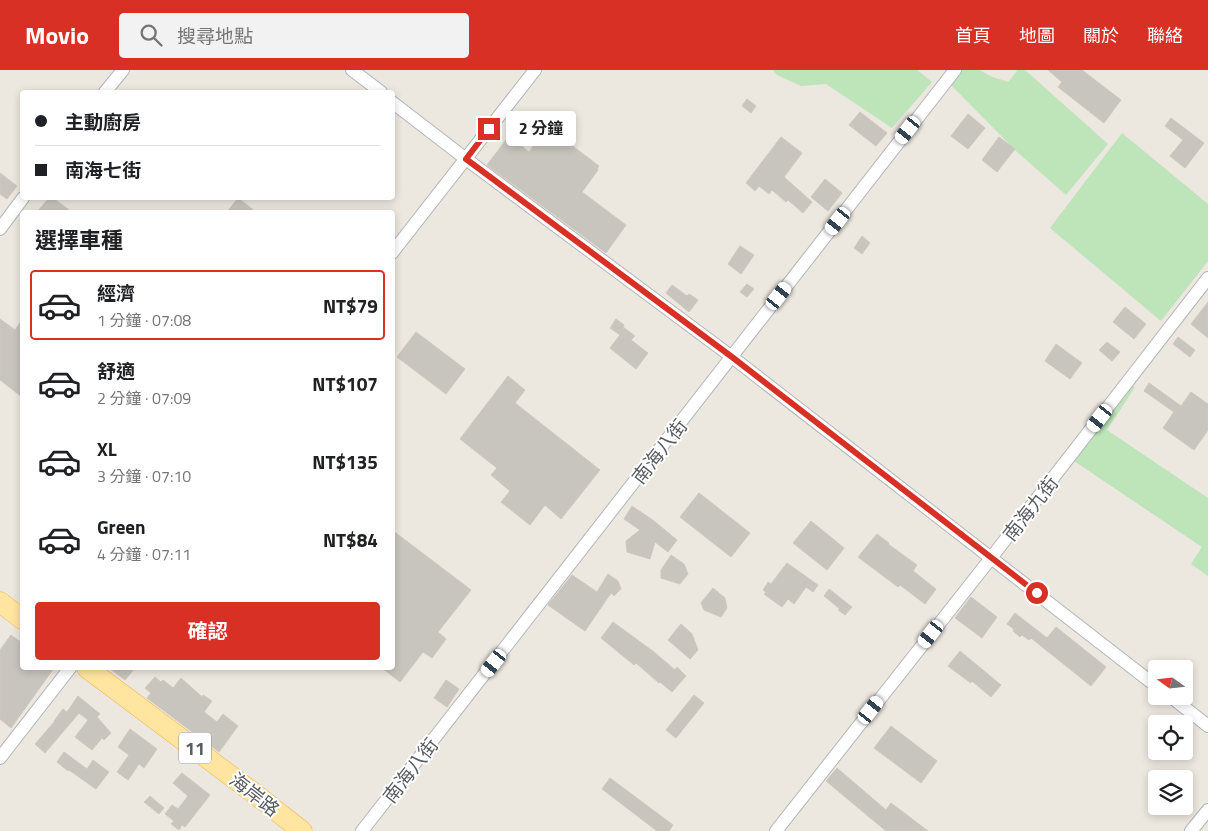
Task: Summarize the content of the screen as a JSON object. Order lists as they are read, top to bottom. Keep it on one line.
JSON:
{"streets":{"main road":["11","海岸路"],"street":["南海八街","南海九街"]},"north":"left","page":{"header":"Movio","search":"搜尋地點","nav":["首頁","地圖","關於","聯絡"],"banner":["主動廚房","南海七街"],"bubble":"2 分鐘","heading":"選擇車種","list":[{"name":"經濟","note":"1 分鐘 · 07:08","value":"NT$79"},{"name":"舒適","note":"2 分鐘 · 07:09","value":"NT$107"},{"name":"XL","note":"3 分鐘 · 07:10","value":"NT$135"},{"name":"Green","note":"4 分鐘 · 07:11","value":"NT$84"}],"buttons":"確認"}}
